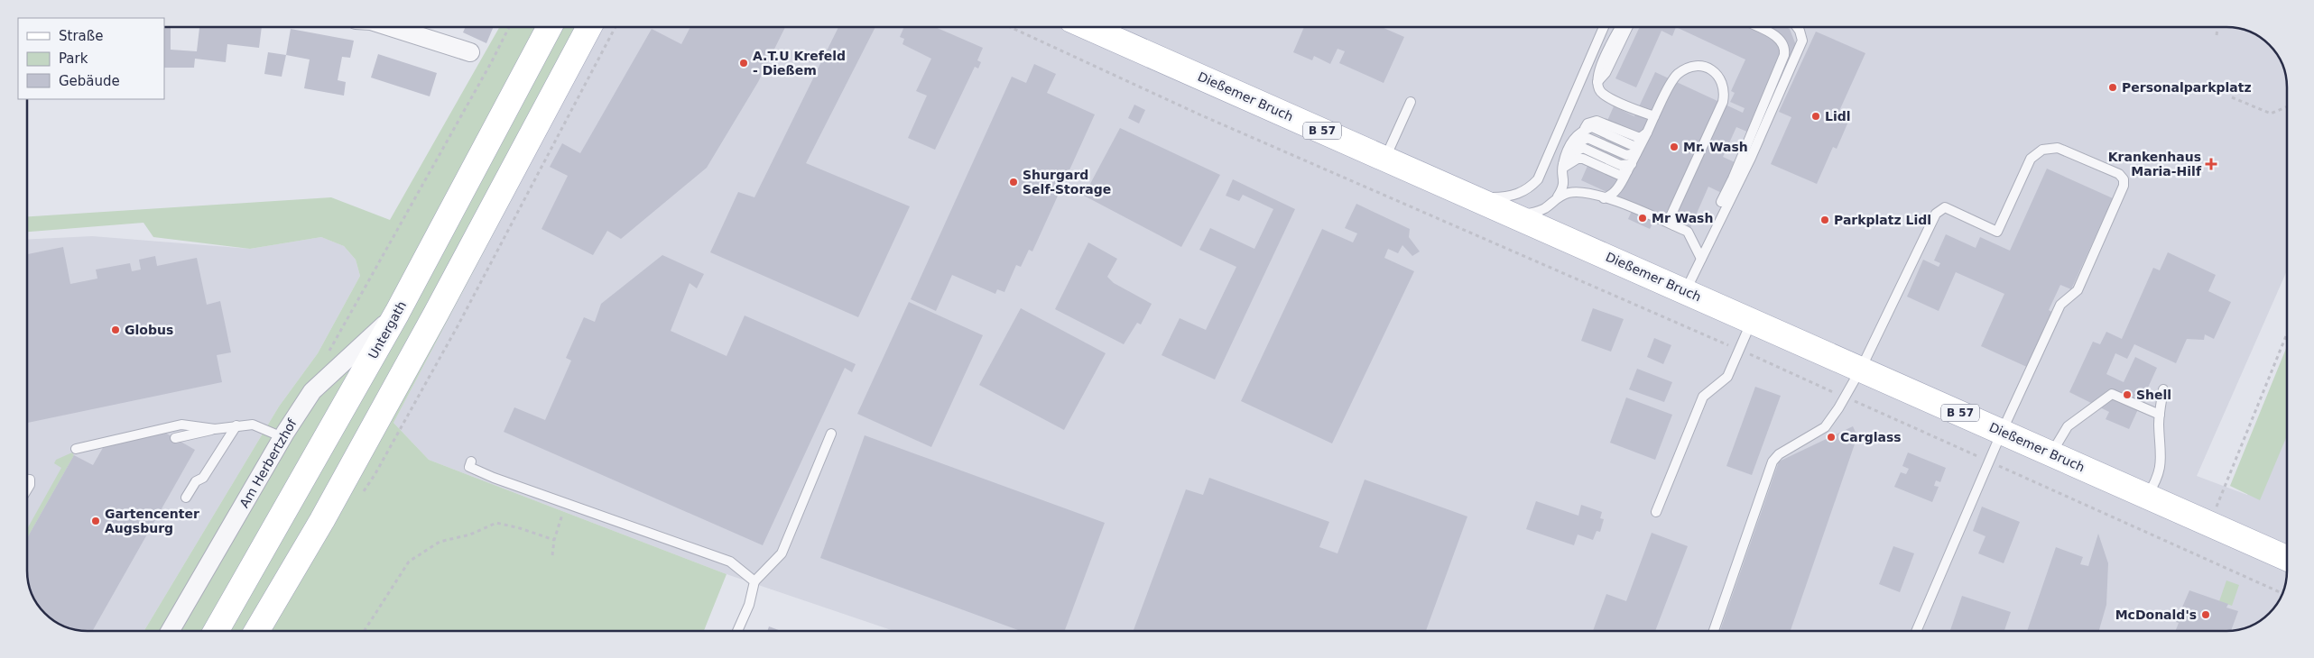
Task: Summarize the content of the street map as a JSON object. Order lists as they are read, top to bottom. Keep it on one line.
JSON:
{"streets":{"main road":["Dießemer Bruch","B 57","Untergath"],"street":["Am Herbertzhof"]},"crossings":[["Untergath","Am Herbertzhof"]],"places":{"other":["A.T.U Krefeld - Dießem","Personalparkplatz","Lidl","Mr. Wash","Shurgard Self-Storage","Mr Wash","Parkplatz Lidl","Globus","Shell","Carglass","Gartencenter Augsburg","McDonald's"],"health":["Krankenhaus Maria-Hilf"]},"legend":["Straße","Park","Gebäude"]}
